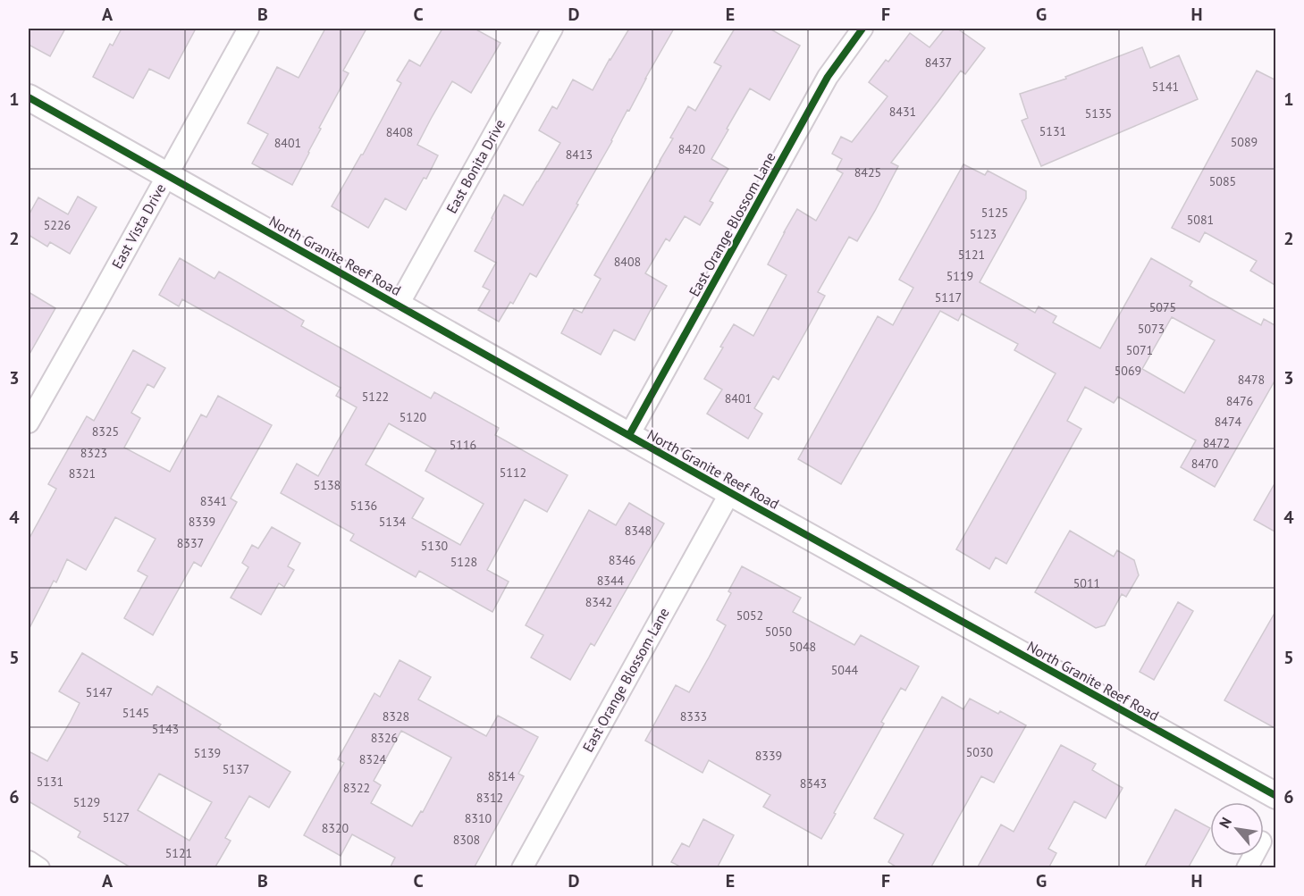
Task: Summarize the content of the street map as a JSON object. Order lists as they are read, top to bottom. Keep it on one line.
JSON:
{"streets":{"street":["East Bonita Drive","East Orange Blossom Lane","East Vista Drive","North Granite Reef Road"]},"crossings":[["East Bonita Drive","North Granite Reef Road"],["East Orange Blossom Lane","North Granite Reef Road"],["East Vista Drive","North Granite Reef Road"]],"house_numbers":["8437","5141","8431","5135","5131","8408","5089","8401","8420","8413","8425","5085","5125","5081","5226","5123","5121","8408","5119","5117","5075","5073","5071","5069","8478","5122","8401","8476","5120","8474","8325","8472","5116","8323","8470","5112","8321","5138","8341","5136","8339","5134","8348","8337","5130","8346","5128","8344","5011","8342","5052","5050","5048","5044","5147","5145","8328","8333","5143","8326","5030","5139","8339","8324","5137","8314","5131","8343","8322","8312","5129","5127","8310","8320","8308","5121"],"north":"top left","grid":{"columns":["A","B","C","D","E","F","G","H"],"rows":["1","2","3","4","5","6"]}}
